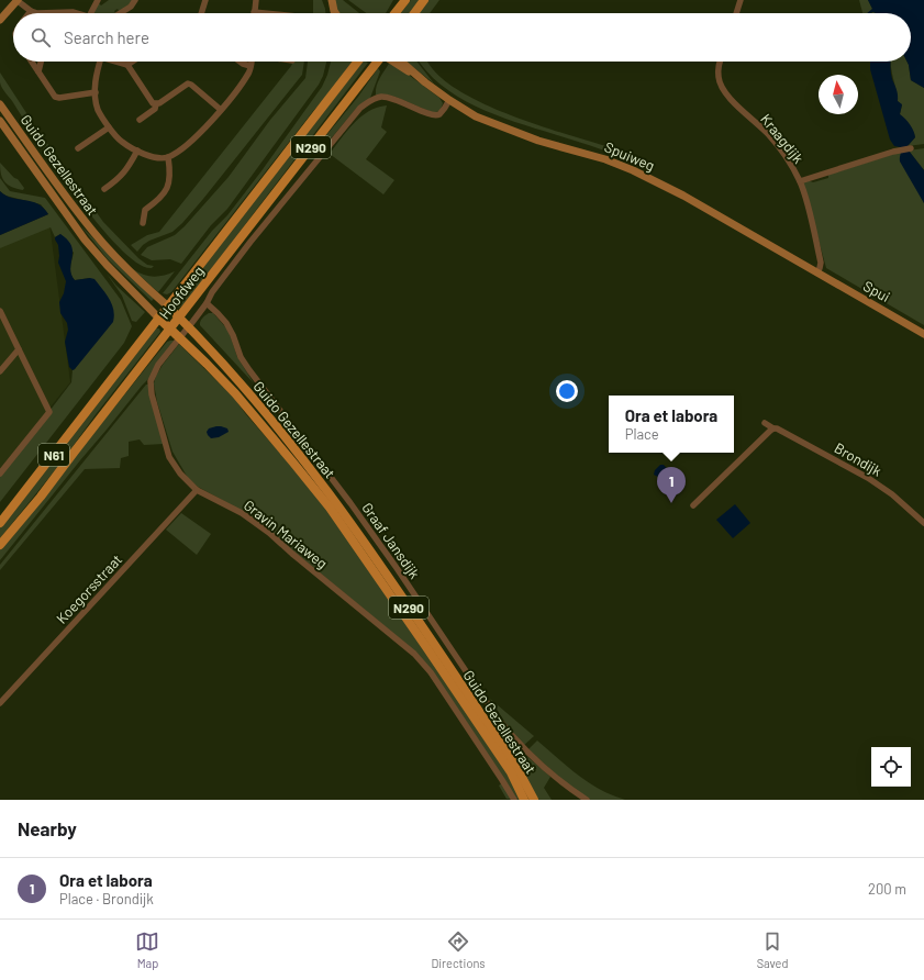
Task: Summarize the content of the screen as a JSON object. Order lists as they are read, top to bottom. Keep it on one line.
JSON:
{"streets":{"main road":["N290","Spuiweg","Guido Gezellestraat","Spui","Hoofdweg","N61"],"street":["Kraagdijk","Brondijk","Gravin Mariaweg","Graaf Jansdijk","Koegorsstraat"]},"crossings":[["Kraagdijk","Spuiweg"],["Kraagdijk","Spui"],["Spuiweg","Spui"],["Spuiweg","Gravin Mariaweg"],["Guido Gezellestraat","Hoofdweg"],["Guido Gezellestraat","Gravin Mariaweg"],["Gravin Mariaweg","Graaf Jansdijk"],["Gravin Mariaweg","Koegorsstraat"]],"north":"top","page":{"search":"Search here","popup":["Ora et labora","Place"],"pins":"1","heading":"Nearby","list":[{"mark":"1","name":"Ora et labora","note":"Place · Brondijk","value":"200 m"}],"nav":["Map","Directions","Saved"]}}
